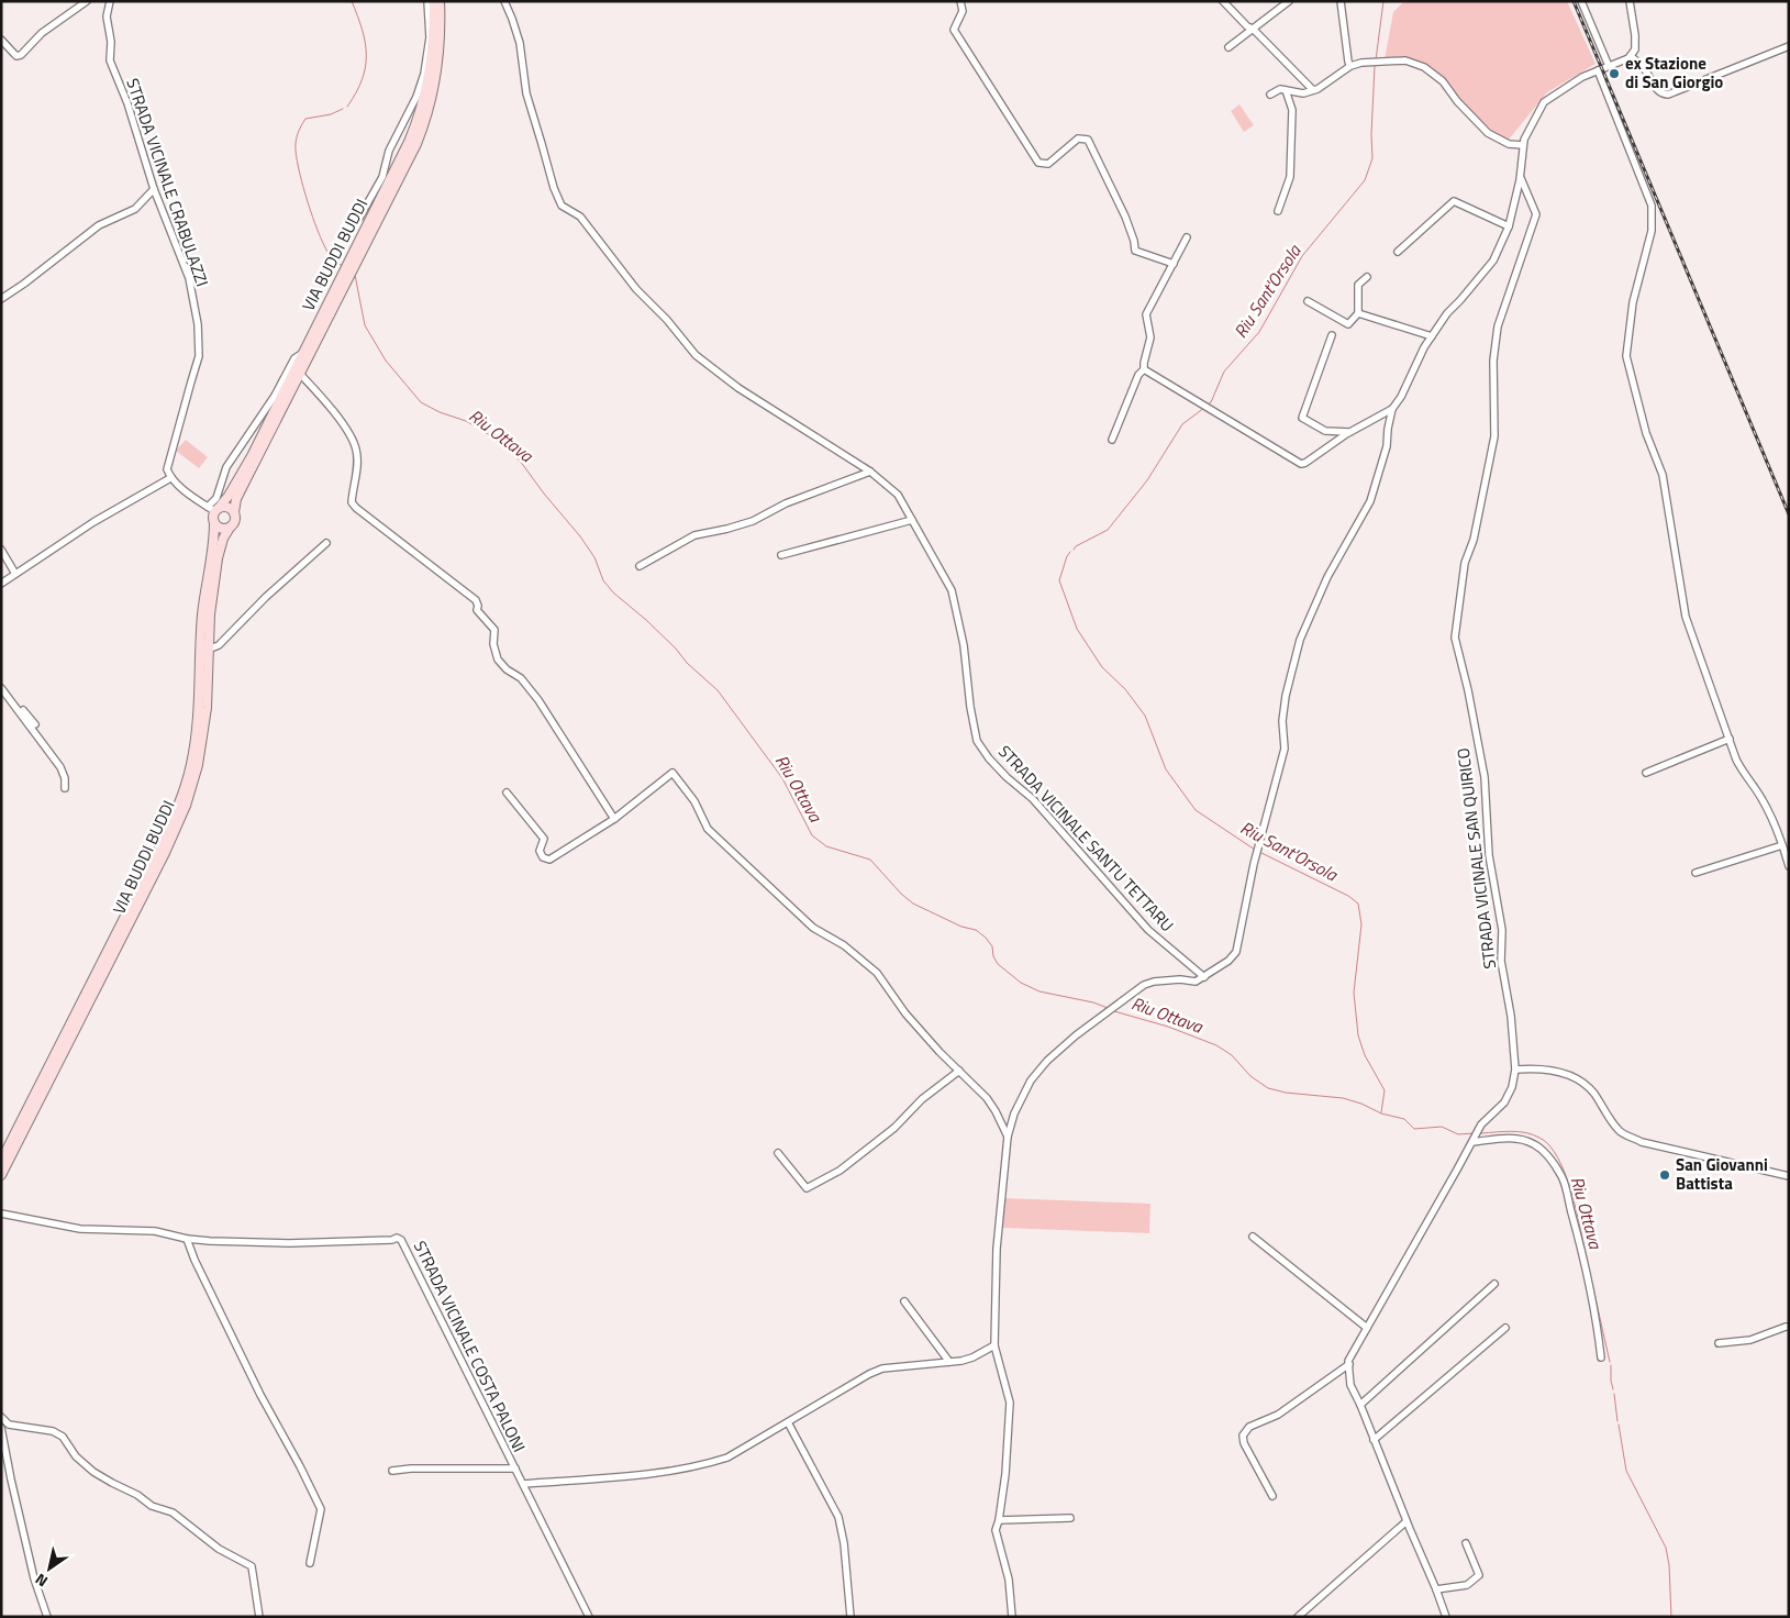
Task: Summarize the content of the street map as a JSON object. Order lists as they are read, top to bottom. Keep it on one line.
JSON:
{"streets":{"main road":["VIA BUDDI BUDDI"],"street":["STRADA VICINALE CRABULAZZI","STRADA VICINALE SANTU TETTARU","STRADA VICINALE SAN QUIRICO","STRADA VICINALE COSTA PALONI"]},"water":["Riu Sant'Orsola","Riu Ottava"],"places":["ex Stazione di San Giorgio","San Giovanni Battista"],"north":"bottom left"}
